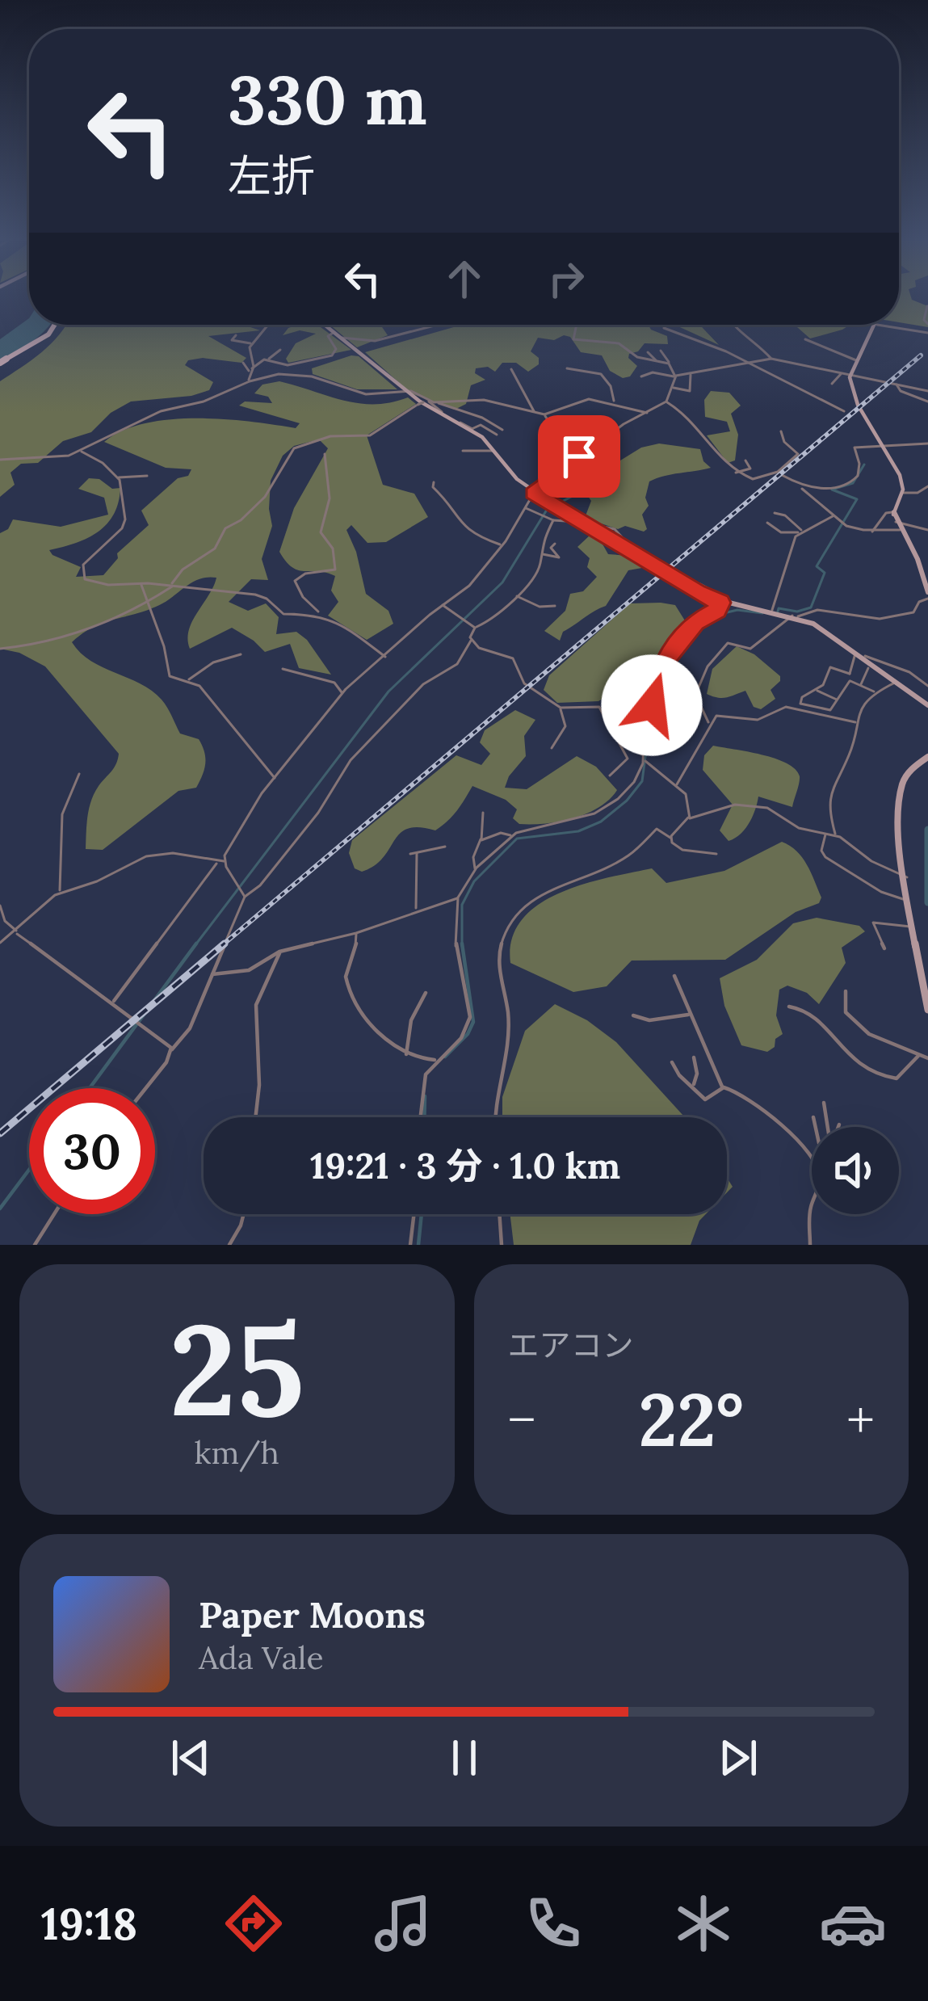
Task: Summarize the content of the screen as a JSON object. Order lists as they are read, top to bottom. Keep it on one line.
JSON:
{"page":{"turn":["330 m","左折"],"limit":"30","trip":"19:21 · 3 分 · 1.0 km","tile":[["25","km/h"],"エアコン"],"heat":["−","22°","+"],"song":["Paper Moons","Ada Vale"],"tabs":"19:18"}}
